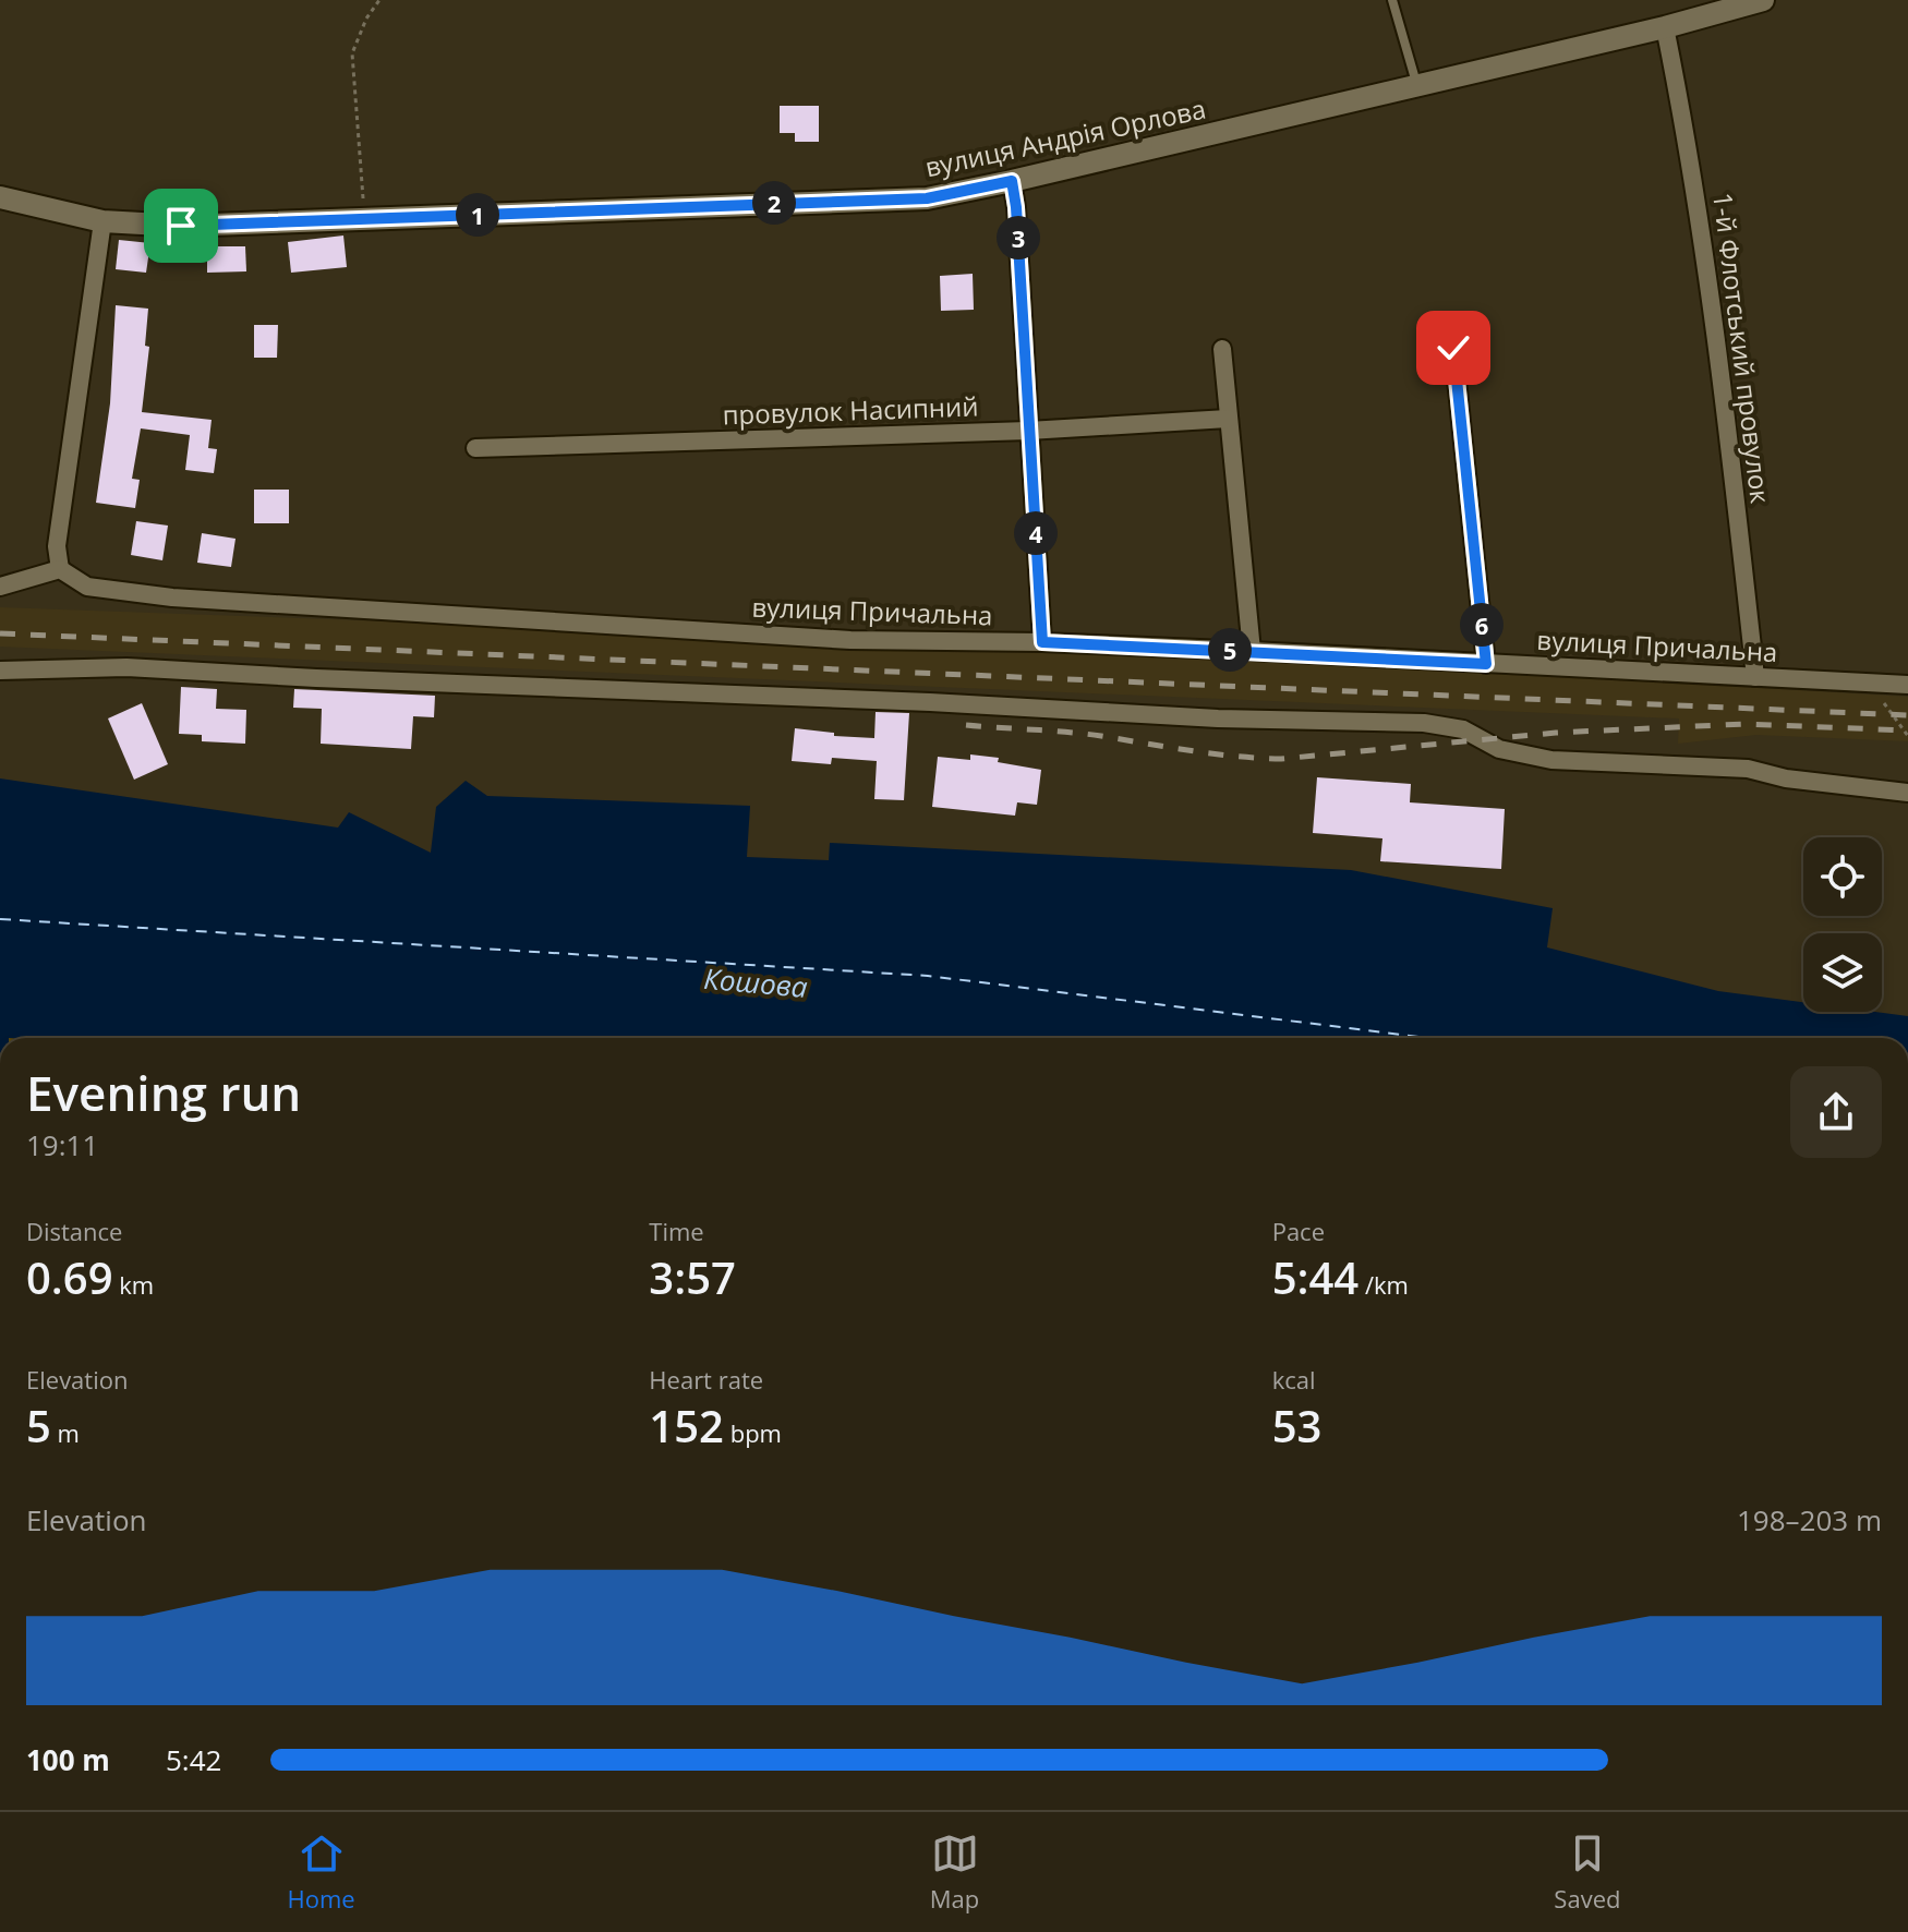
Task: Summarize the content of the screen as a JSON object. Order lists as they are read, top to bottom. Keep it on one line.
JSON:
{"streets":{"street":["вулиця Андрія Орлова","1-й Флотський провулок","провулок Насипний","вулиця Причальна"]},"crossings":[["вулиця Андрія Орлова","1-й Флотський провулок"],["1-й Флотський провулок","вулиця Причальна"]],"water":["Кошова"],"page":{"pins":["2","1","3","4","6","5"],"heading":["Evening run","19:11"],"stats":[["Distance","0.69 km"],["Time","3:57"],["Pace","5:44 /km"],["Elevation","5 m"],["Heart rate","152 bpm"],["kcal","53"]],"chart":["Elevation","198–203 m"],"list":[{"name":"100 m","note":"5:42"}],"tabs":["Home","Map","Saved"]}}
